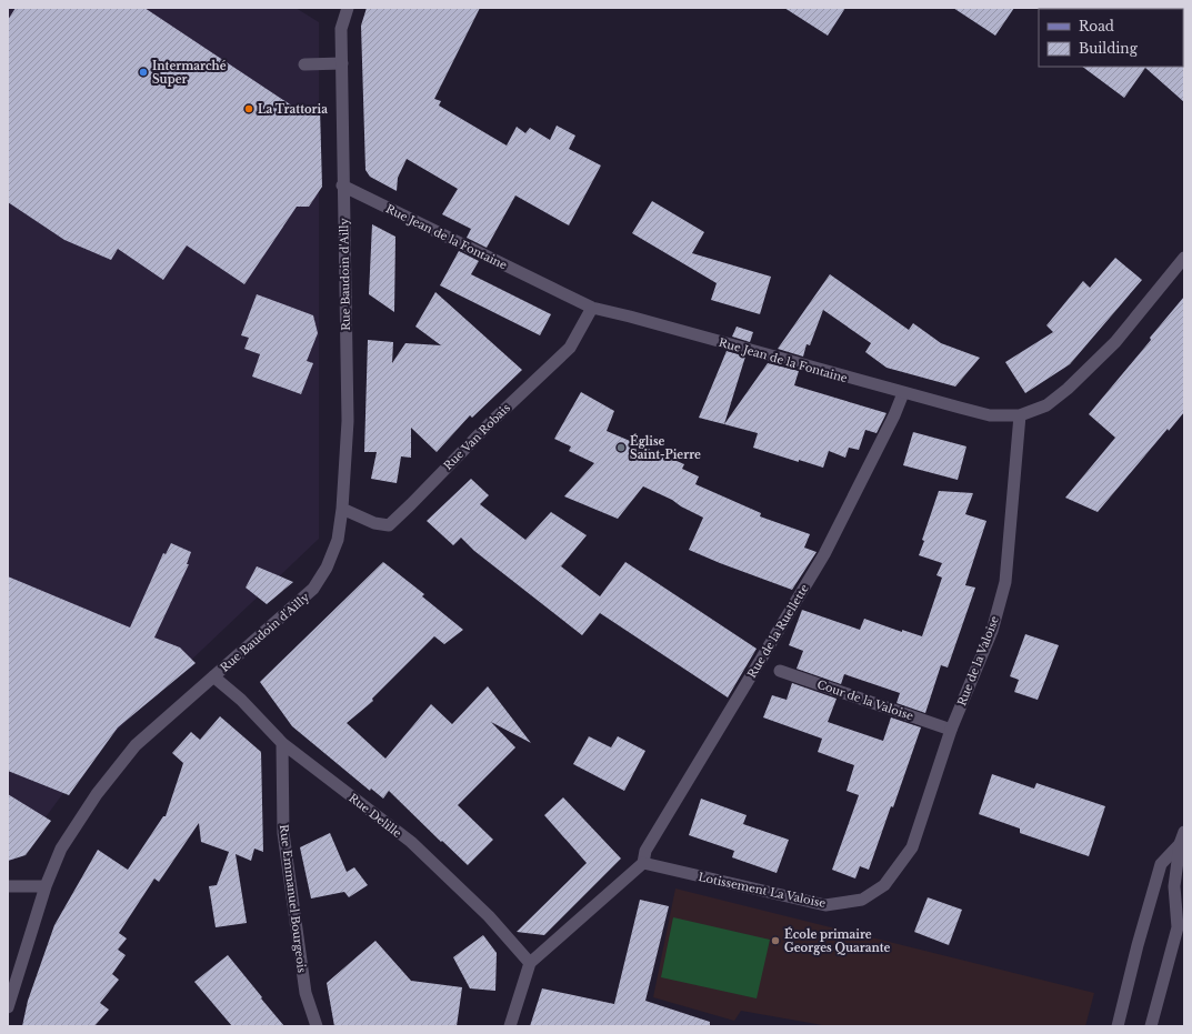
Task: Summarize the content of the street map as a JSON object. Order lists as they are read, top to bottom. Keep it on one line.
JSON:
{"streets":{"street":["Rue Jean de la Fontaine","Rue Baudoin d'Ailly","Rue Van Robais","Rue de la Ruellette","Rue de la Valoise","Cour de la Valoise","Rue Delille","Lotissement La Valoise","Rue Emmanuel Bourgeois"]},"crossings":[["Rue Jean de la Fontaine","Rue Baudoin d'Ailly"],["Rue Jean de la Fontaine","Rue Van Robais"],["Rue Jean de la Fontaine","Rue de la Ruellette"],["Rue Jean de la Fontaine","Rue de la Valoise"],["Rue Baudoin d'Ailly","Rue Van Robais"],["Rue Baudoin d'Ailly","Rue Delille"],["Rue de la Ruellette","Lotissement La Valoise"],["Rue de la Valoise","Cour de la Valoise"],["Rue de la Valoise","Lotissement La Valoise"],["Rue Delille","Rue Emmanuel Bourgeois"]],"places":["Intermarché Super","La Trattoria","Église Saint-Pierre","École primaire Georges Quarante"],"legend":["Road","Building"]}
